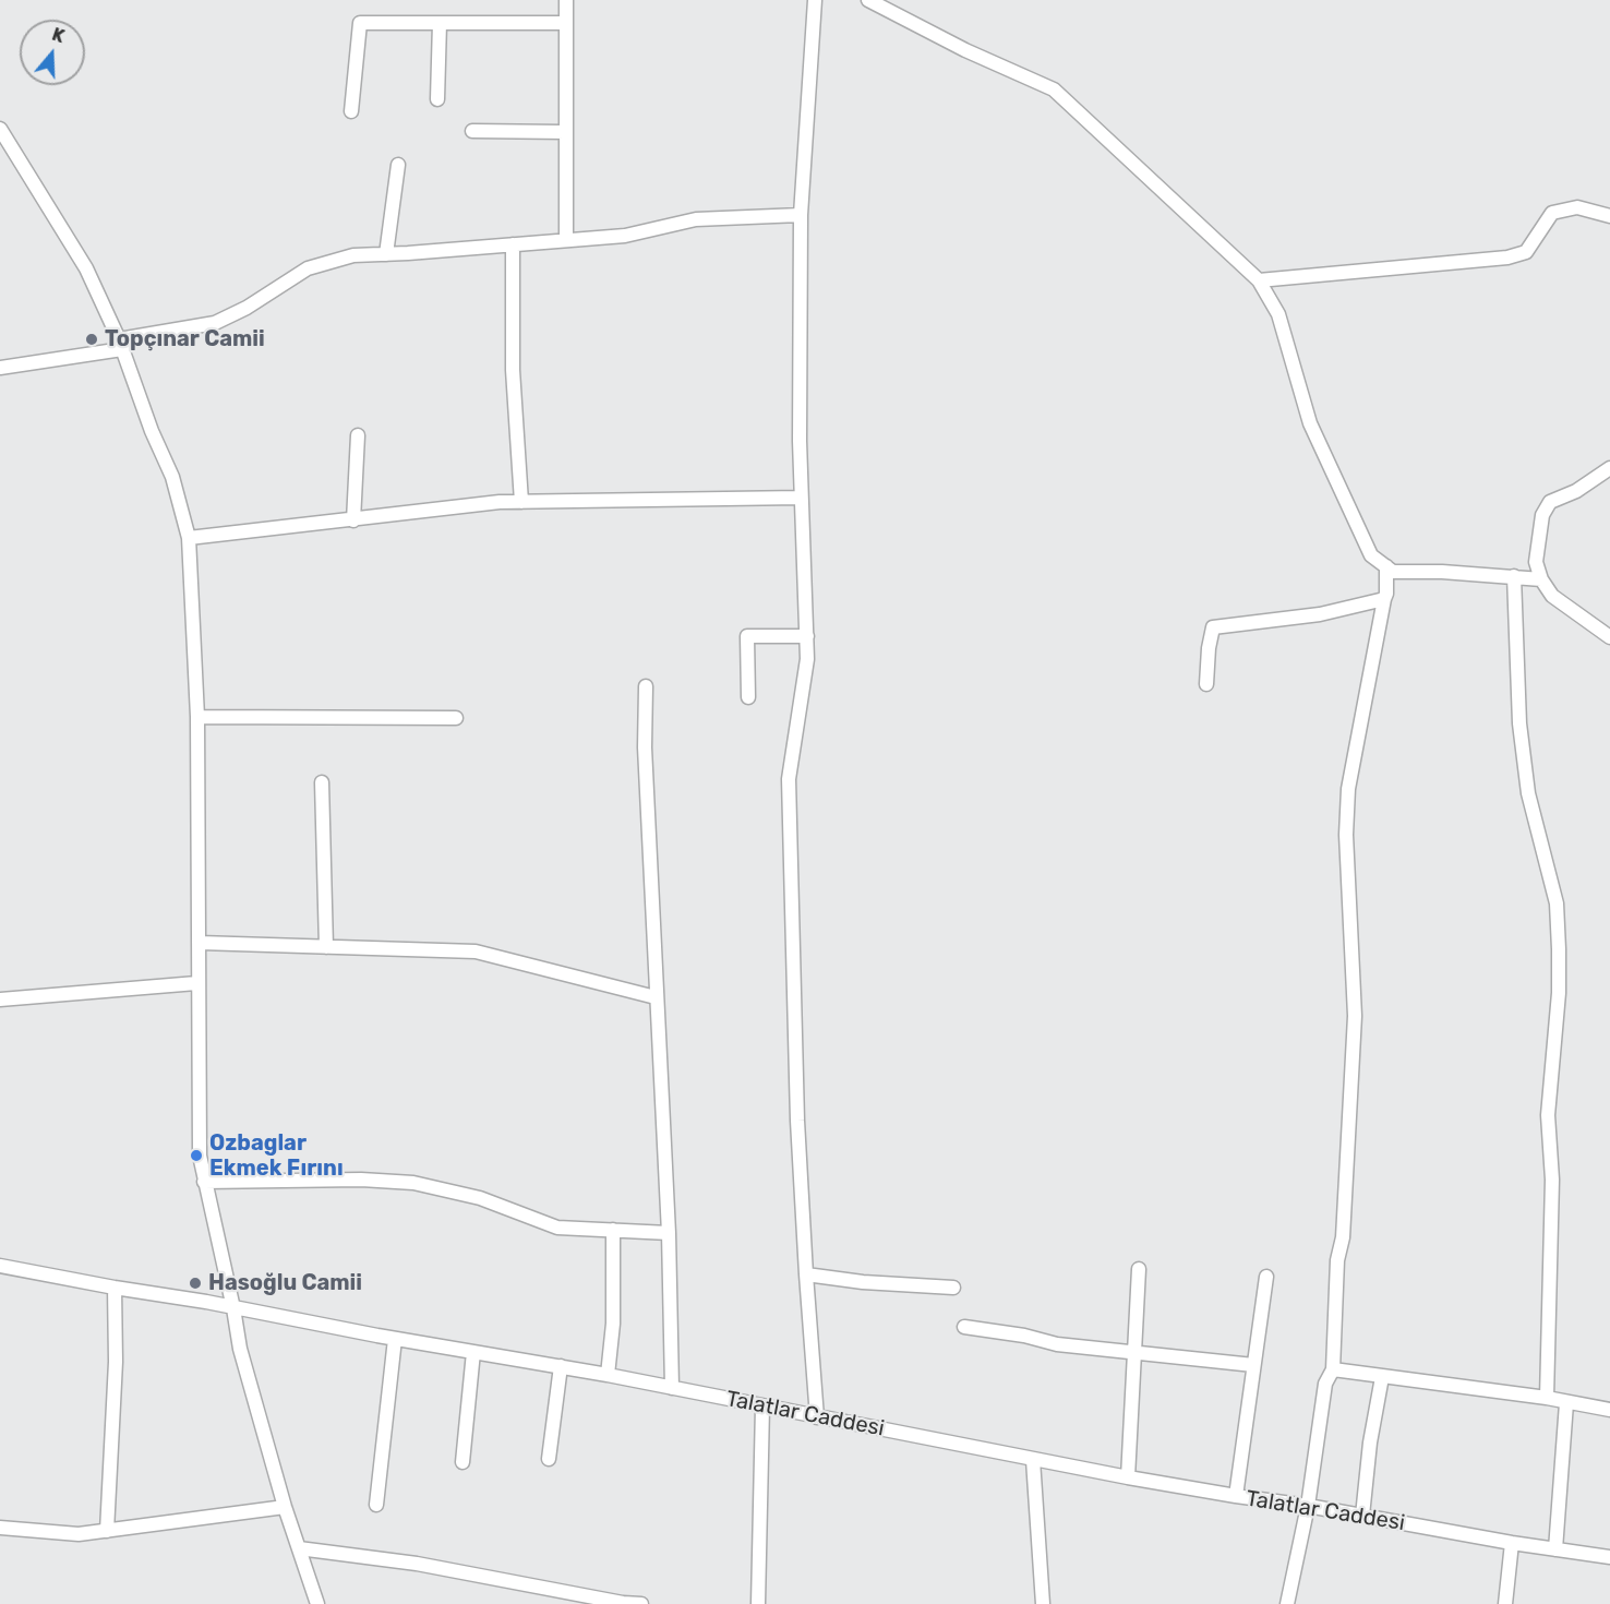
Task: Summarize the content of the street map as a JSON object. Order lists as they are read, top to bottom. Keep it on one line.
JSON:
{"streets":{"street":["Talatlar Caddesi"]},"places":["Topçınar Camii","Ozbaglar Ekmek Fırını","Hasoğlu Camii"],"north":"top"}
